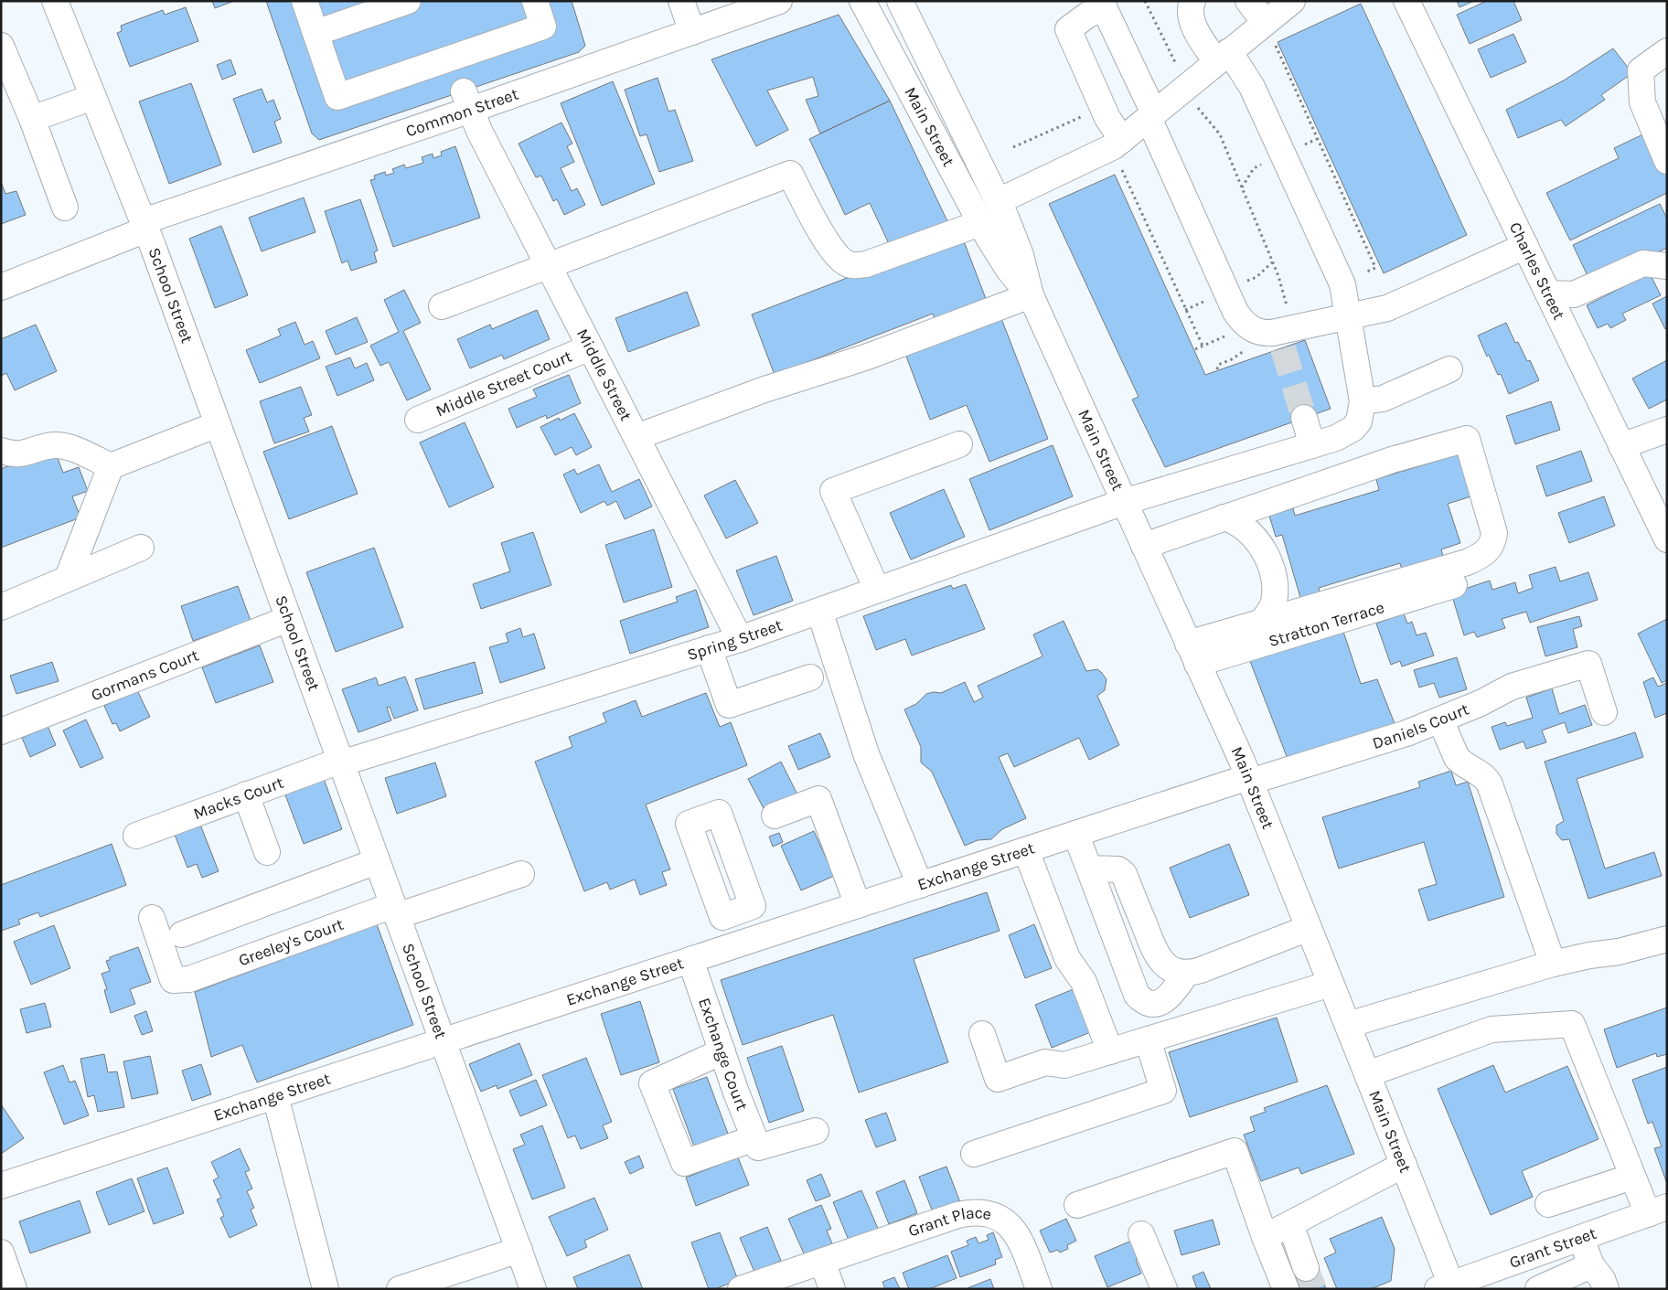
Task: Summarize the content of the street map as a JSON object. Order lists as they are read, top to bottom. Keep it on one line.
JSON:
{"streets":{"street":["Common Street","Main Street","Charles Street","School Street","Middle Street","Middle Street Court","Stratton Terrace","Spring Street","Gormans Court","Daniels Court","Macks Court","Exchange Street","Greeley's Court","Exchange Court","Grant Place","Grant Street"]},"crossings":[["Common Street","School Street"],["Common Street","Middle Street"],["Main Street","Stratton Terrace"],["Main Street","Spring Street"],["Main Street","Daniels Court"],["Main Street","Exchange Street"],["Main Street","Grant Street"],["School Street","Spring Street"],["School Street","Gormans Court"],["School Street","Macks Court"],["School Street","Exchange Street"],["School Street","Greeley's Court"],["Middle Street","Middle Street Court"],["Middle Street","Spring Street"],["Spring Street","Macks Court"],["Daniels Court","Exchange Street"],["Exchange Street","Exchange Court"]]}
